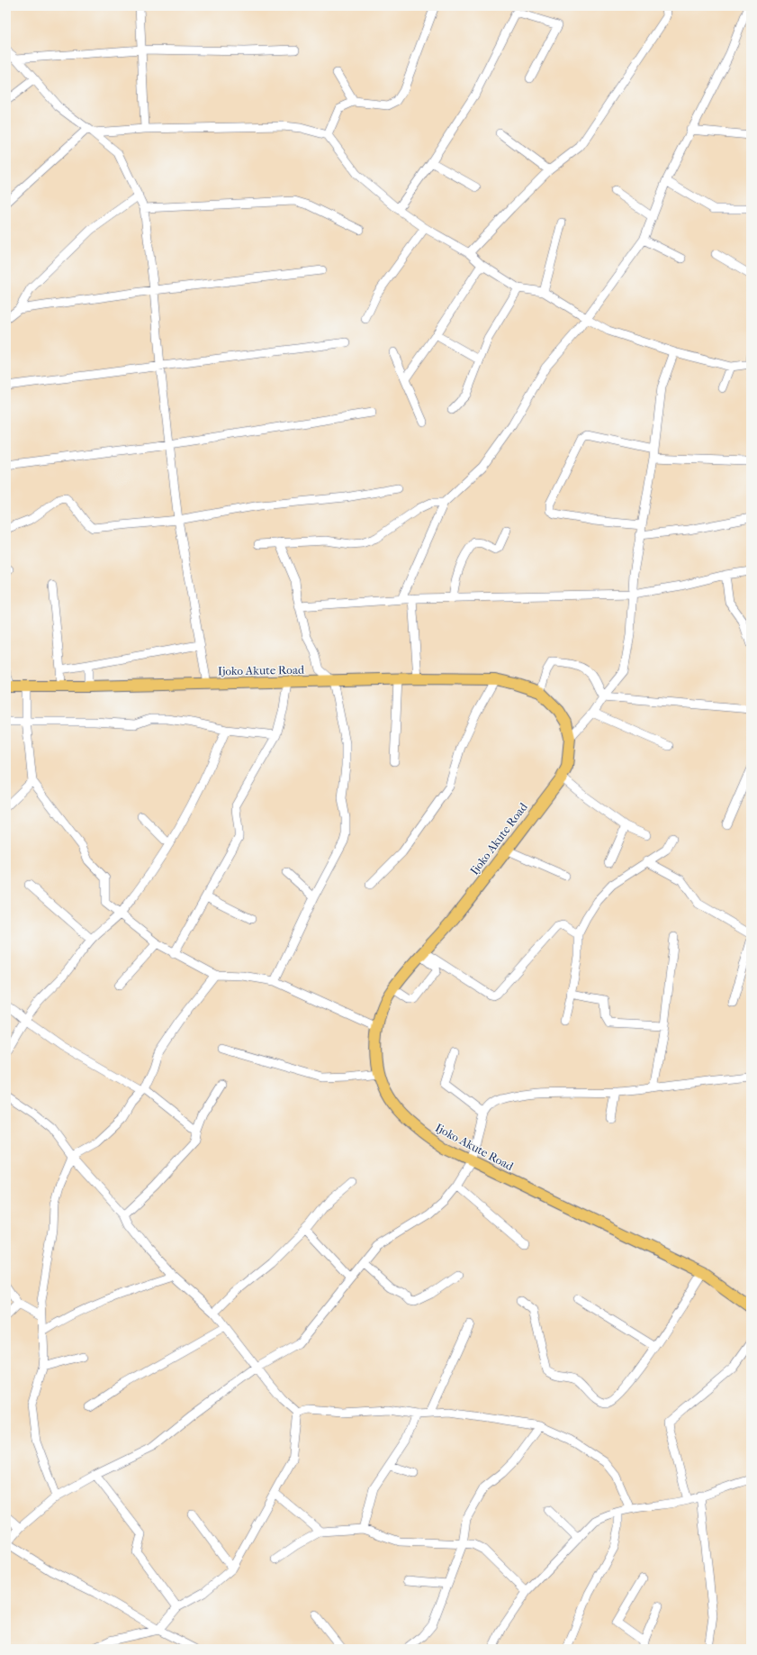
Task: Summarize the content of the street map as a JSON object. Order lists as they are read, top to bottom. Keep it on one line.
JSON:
{"streets":{"main road":["Ijoko Akute Road"]}}
